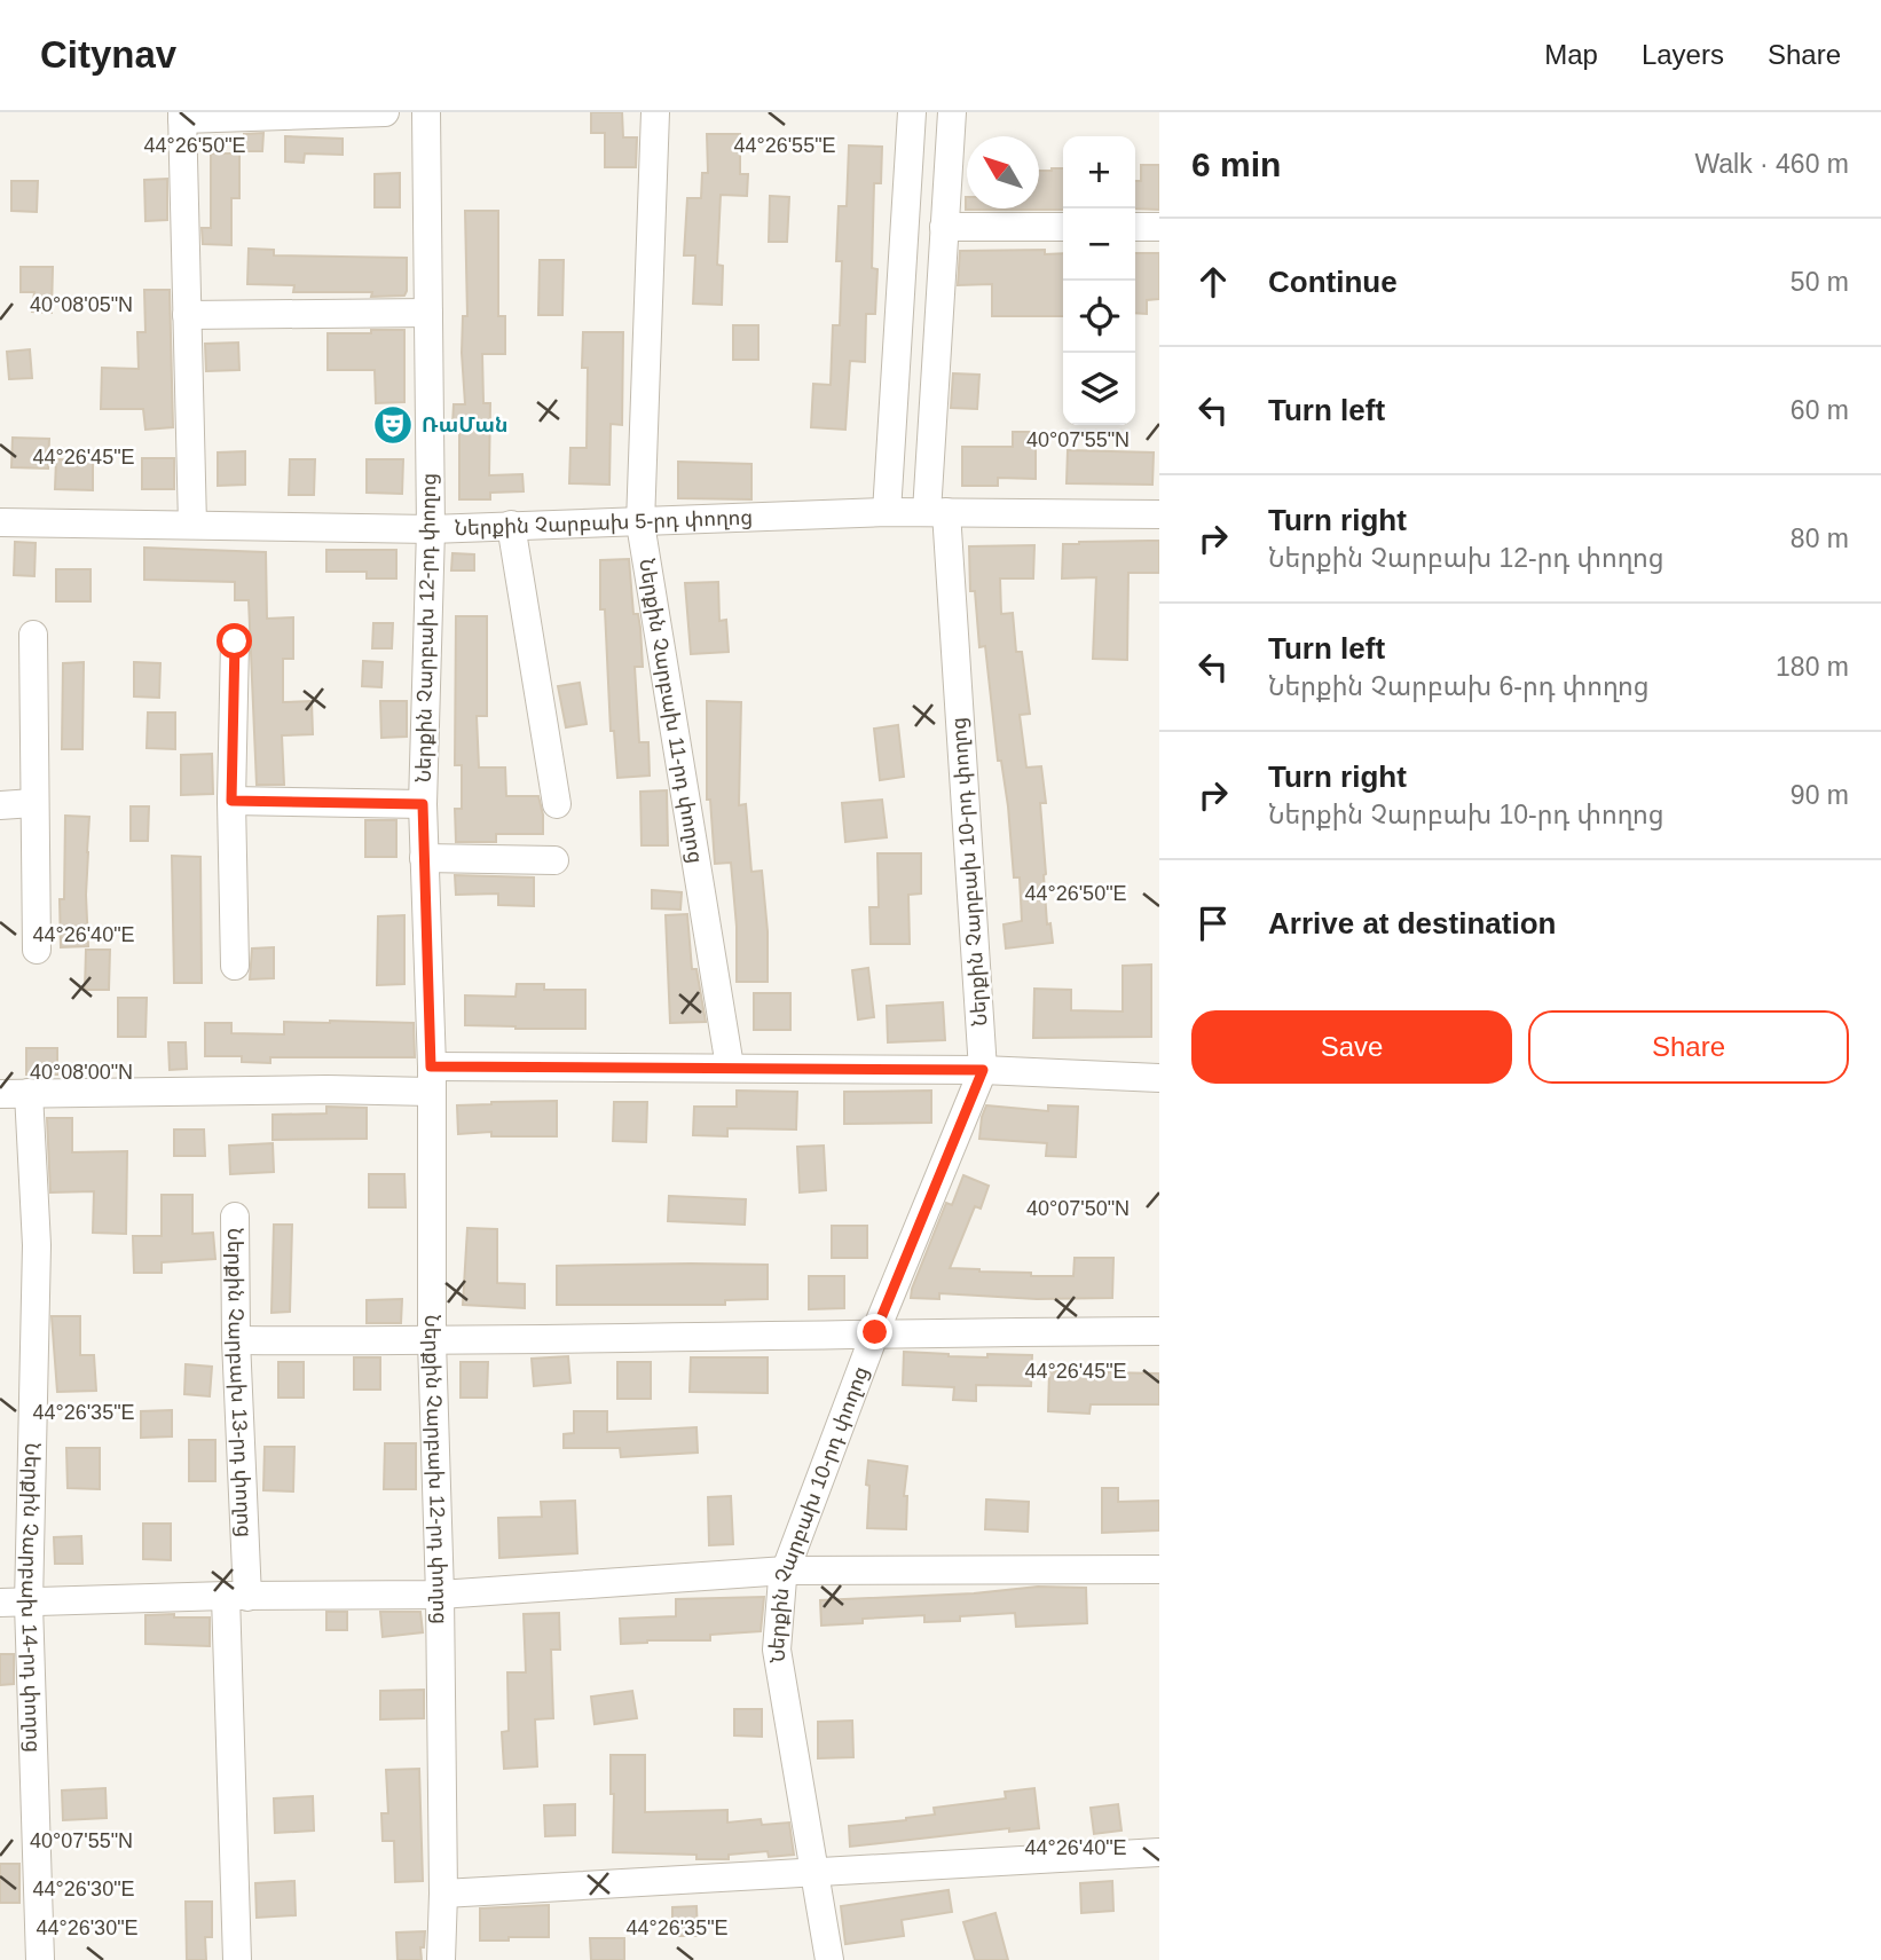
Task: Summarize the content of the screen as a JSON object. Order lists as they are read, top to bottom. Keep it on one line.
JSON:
{"streets":{"street":["Ներքին Չարբախ 5-րդ փողոց","Ներքին Չարբախ 12-րդ փողոց","Ներքին Չարբախ 11-րդ փողոց","Ներքին Չարբախ 10-րդ փողոց","Ներքին Չարբախ 13-րդ փողոց","Ներքին Չարբախ 14-րդ փողոց"]},"crossings":[["Ներքին Չարբախ 5-րդ փողոց","Ներքին Չարբախ 12-րդ փողոց"],["Ներքին Չարբախ 5-րդ փողոց","Ներքին Չարբախ 11-րդ փողոց"],["Ներքին Չարբախ 5-րդ փողոց","Ներքին Չարբախ 10-րդ փողոց"]],"places":{"theatre":["ՌաՄան"]},"north":"top left","page":{"header":"Citynav","nav":["Map","Layers","Share"],"heading":["6 min","Walk · 460 m"],"map_buttons":["+","−"],"list":[["Continue","50 m"],["Turn left","60 m"],["Turn right","Ներքին Չարբախ 12-րդ փողոց","80 m"],["Turn left","Ներքին Չարբախ 6-րդ փողոց","180 m"],["Turn right","Ներքին Չարբախ 10-րդ փողոց","90 m"],"Arrive at destination"],"buttons":["Save","Share"]},"coordinates":["44°26'50\"E","44°26'55\"E","40°08'05\"N","40°07'55\"N","44°26'45\"E","44°26'40\"E","40°08'00\"N","40°07'50\"N","44°26'35\"E","44°26'30\"E"]}
